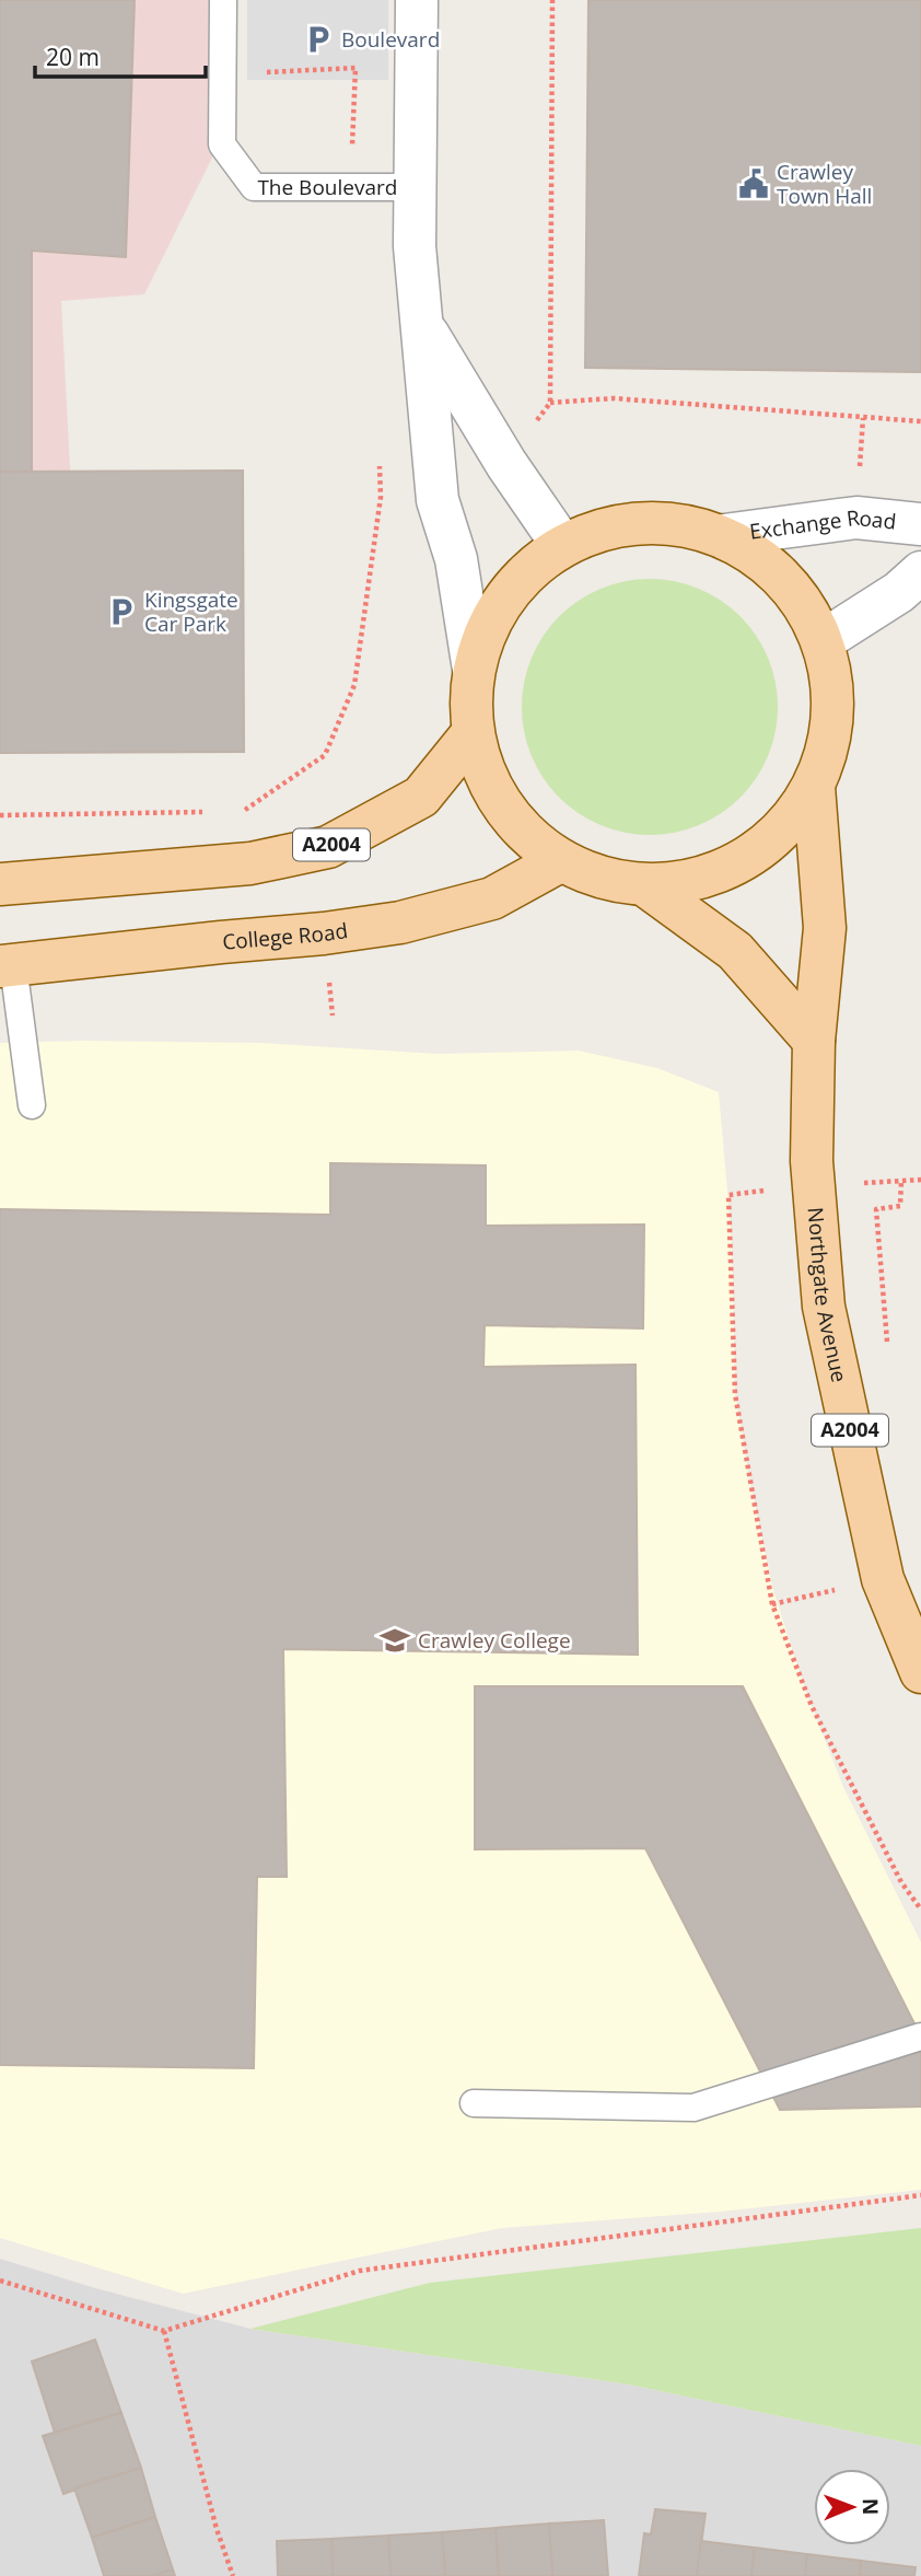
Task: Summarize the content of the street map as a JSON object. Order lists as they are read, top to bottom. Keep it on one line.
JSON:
{"streets":{"main road":["A2004","College Road","Northgate Avenue"],"street":["The Boulevard","Exchange Road"]},"places":{"parking":["Boulevard","Kingsgate Car Park"],"public building":["Crawley Town Hall"],"school or university":["Crawley College"]},"scale_bar":"20 m","north":"right"}
